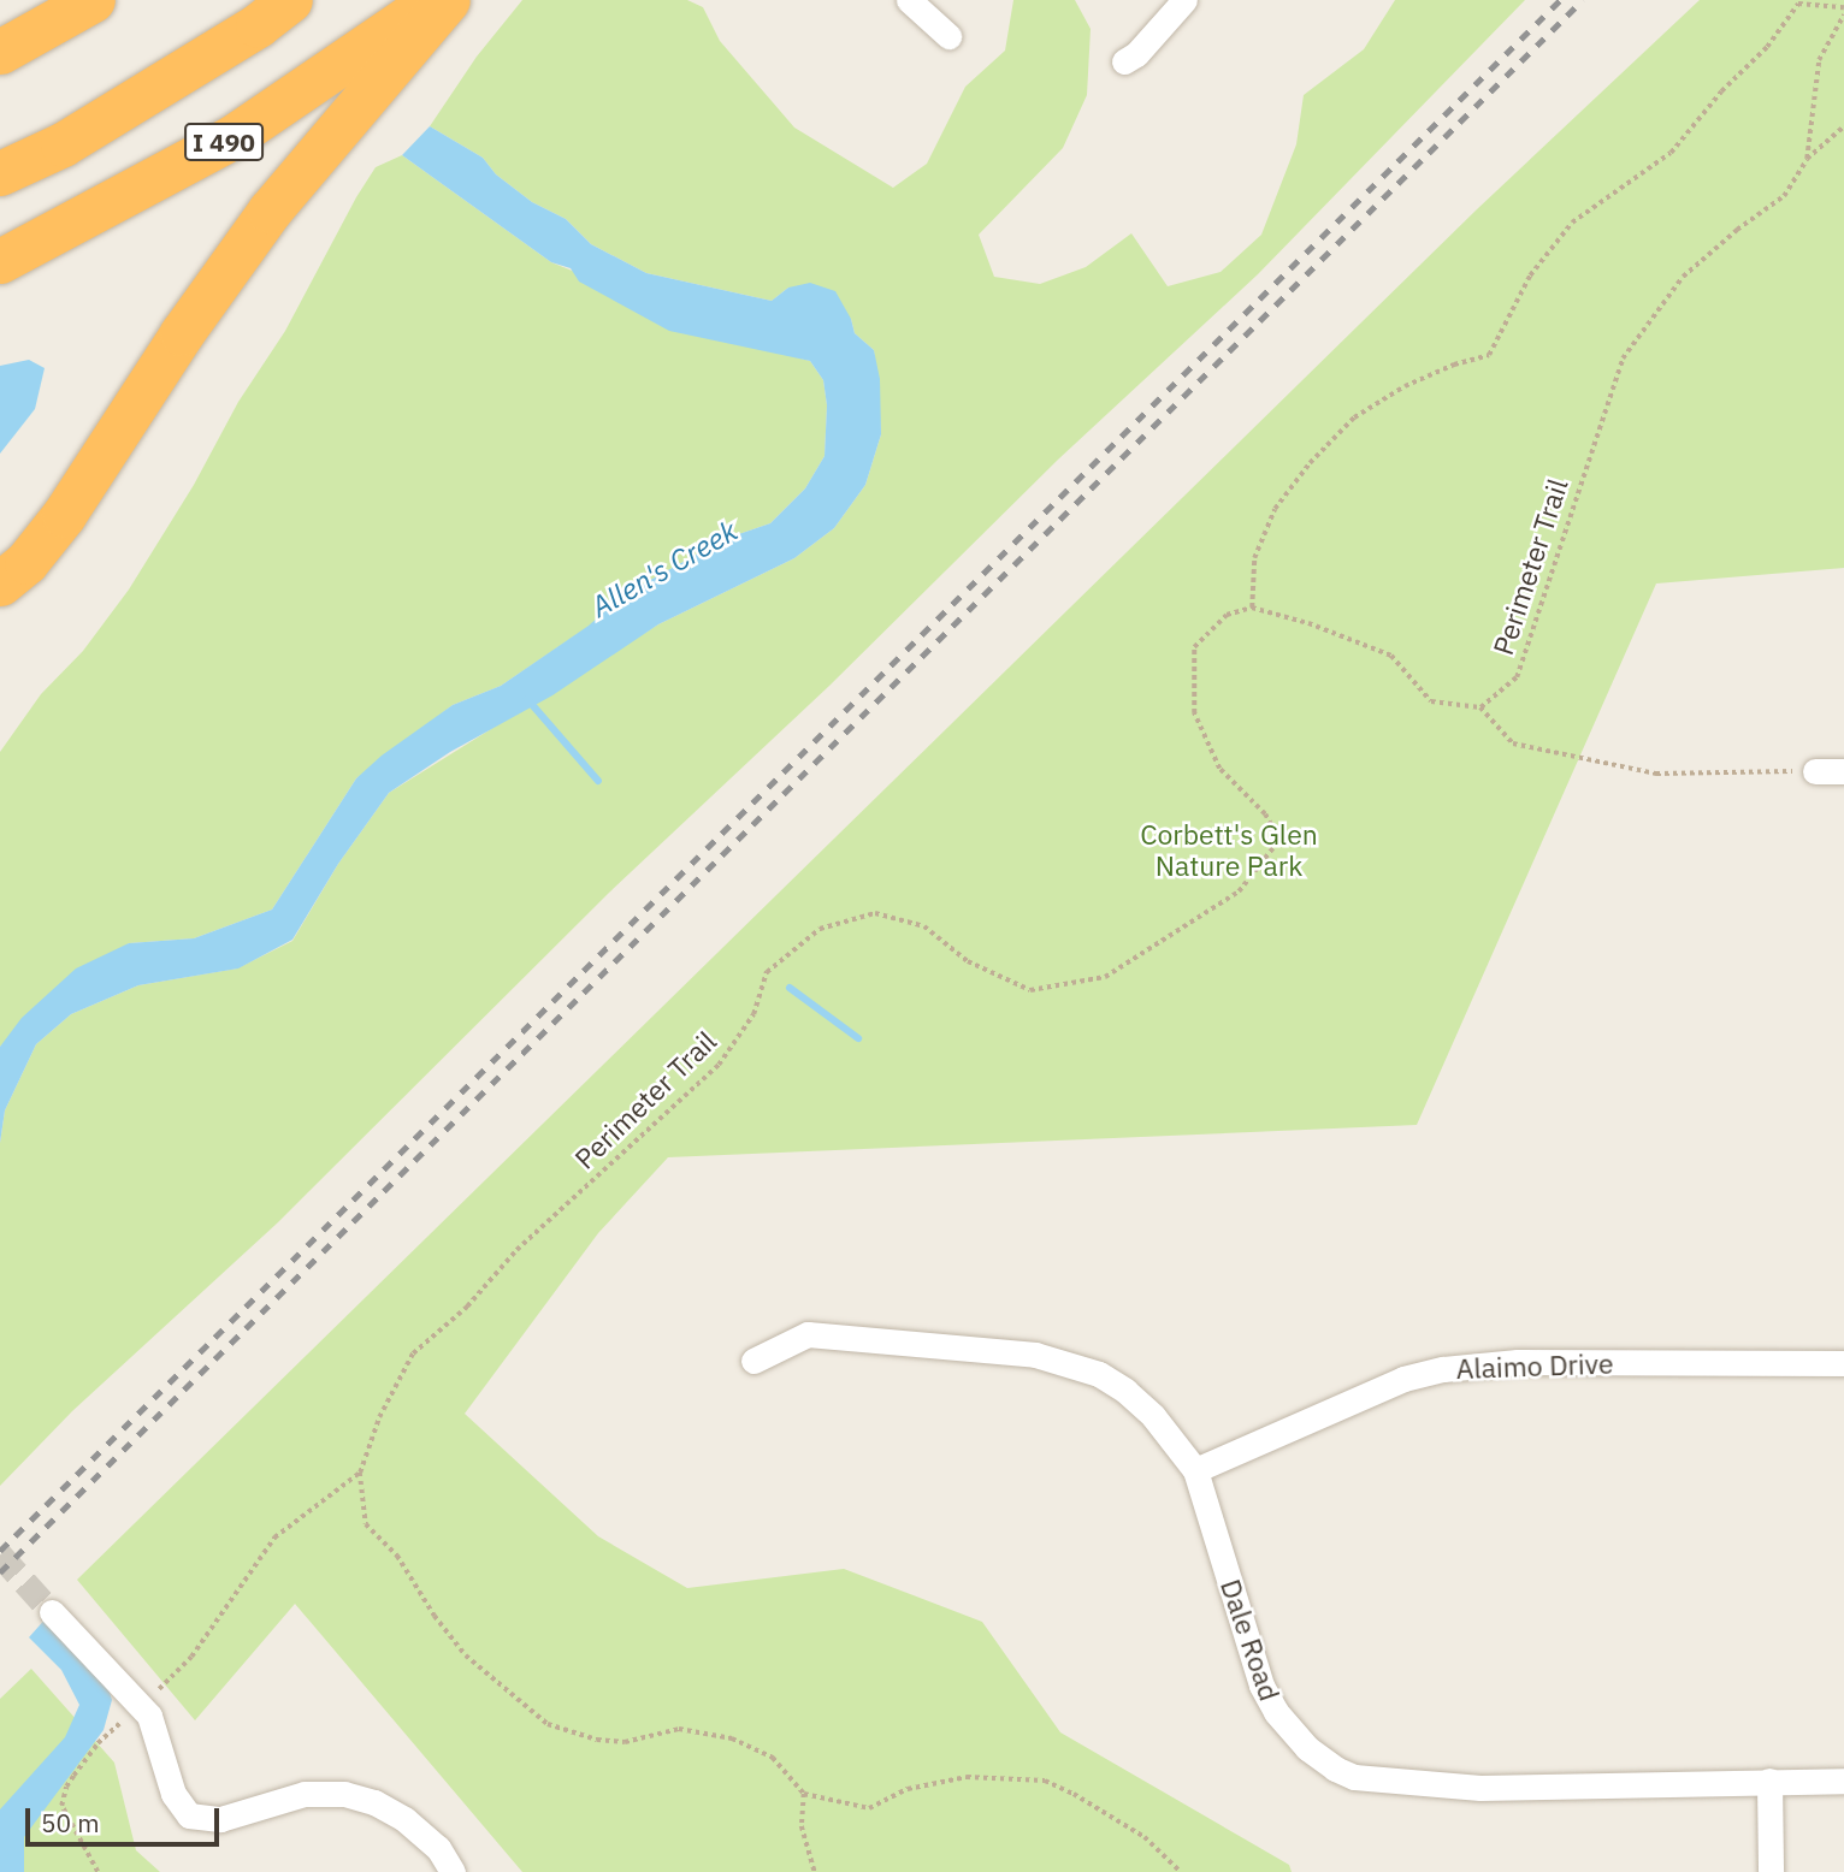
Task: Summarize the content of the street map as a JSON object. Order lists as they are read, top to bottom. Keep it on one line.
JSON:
{"streets":{"highway":["I 490"],"street":["Alaimo Drive","Dale Road"],"path":["Perimeter Trail"]},"crossings":[["Alaimo Drive","Dale Road"]],"water":["Allen's Creek"],"parks":["Corbett's Glen Nature Park"],"scale_bar":"50 m"}
